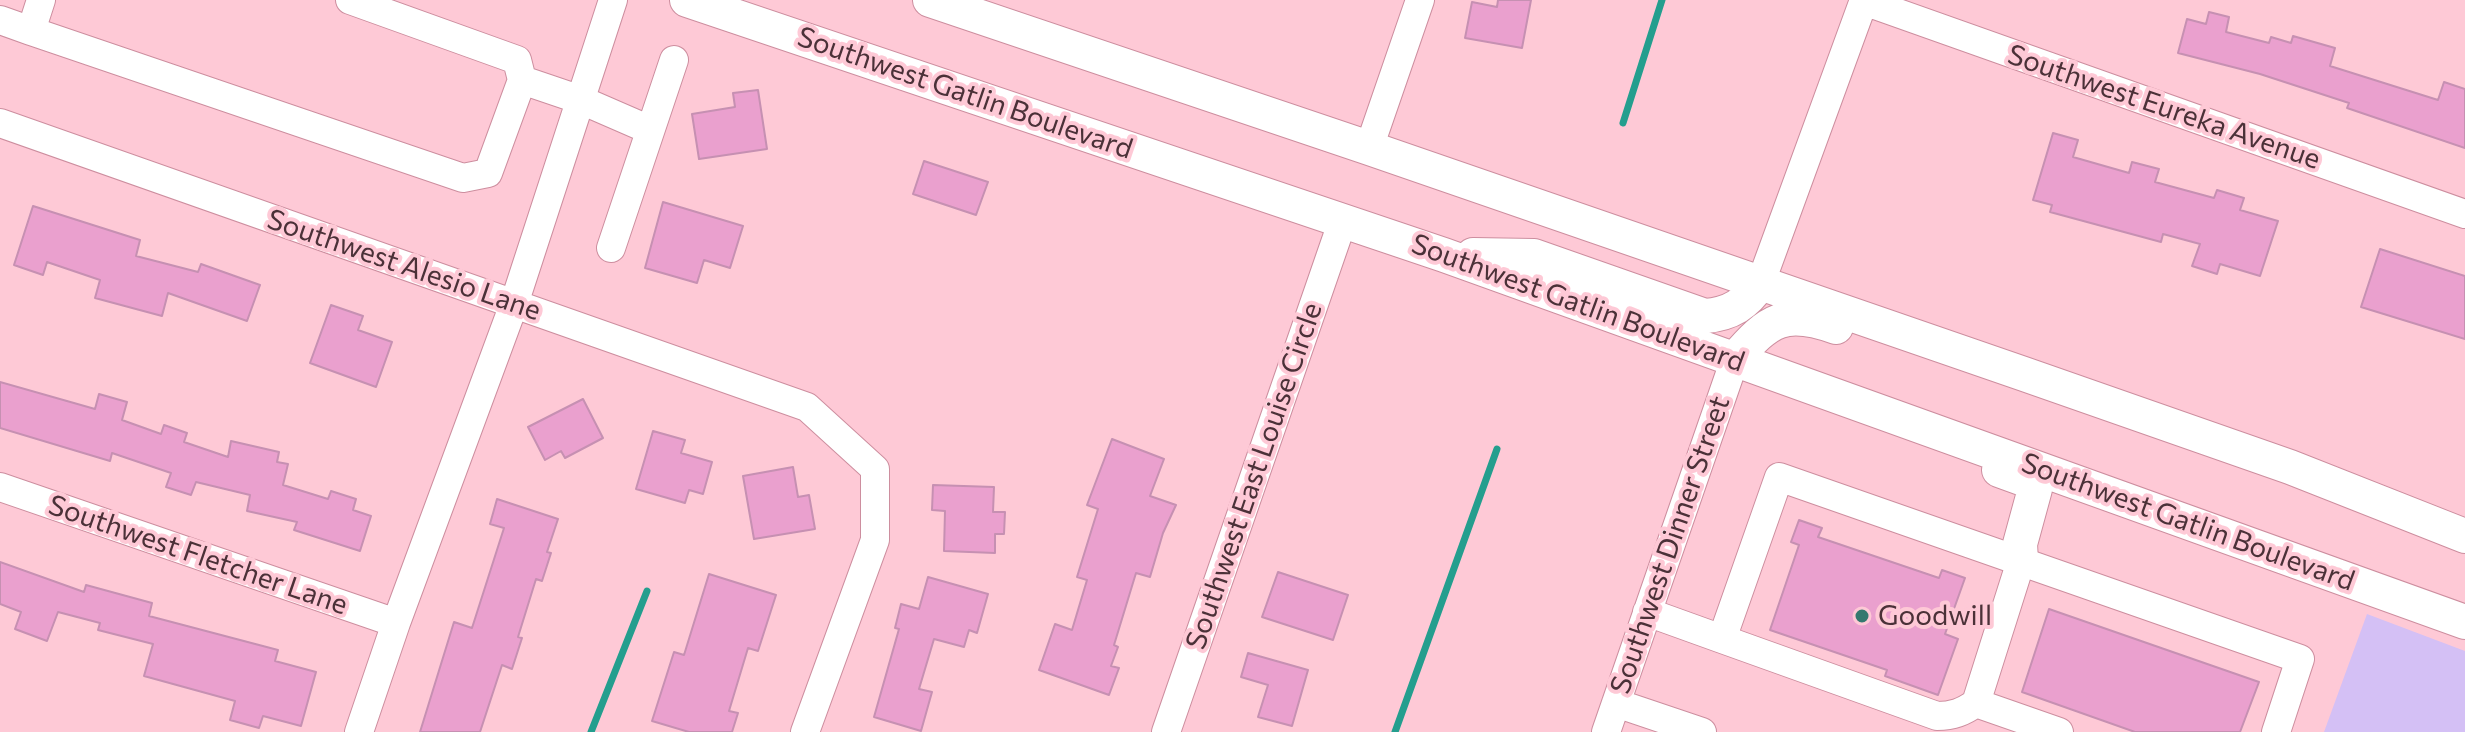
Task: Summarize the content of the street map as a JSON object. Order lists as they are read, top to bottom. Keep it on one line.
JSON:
{"streets":{"main road":["Southwest Gatlin Boulevard"],"street":["Southwest Eureka Avenue","Southwest Alesio Lane","Southwest East Louise Circle","Southwest Dinner Street","Southwest Fletcher Lane"]},"crossings":[["Southwest Gatlin Boulevard","Southwest East Louise Circle"],["Southwest Gatlin Boulevard","Southwest Dinner Street"]],"places":["Goodwill"]}
